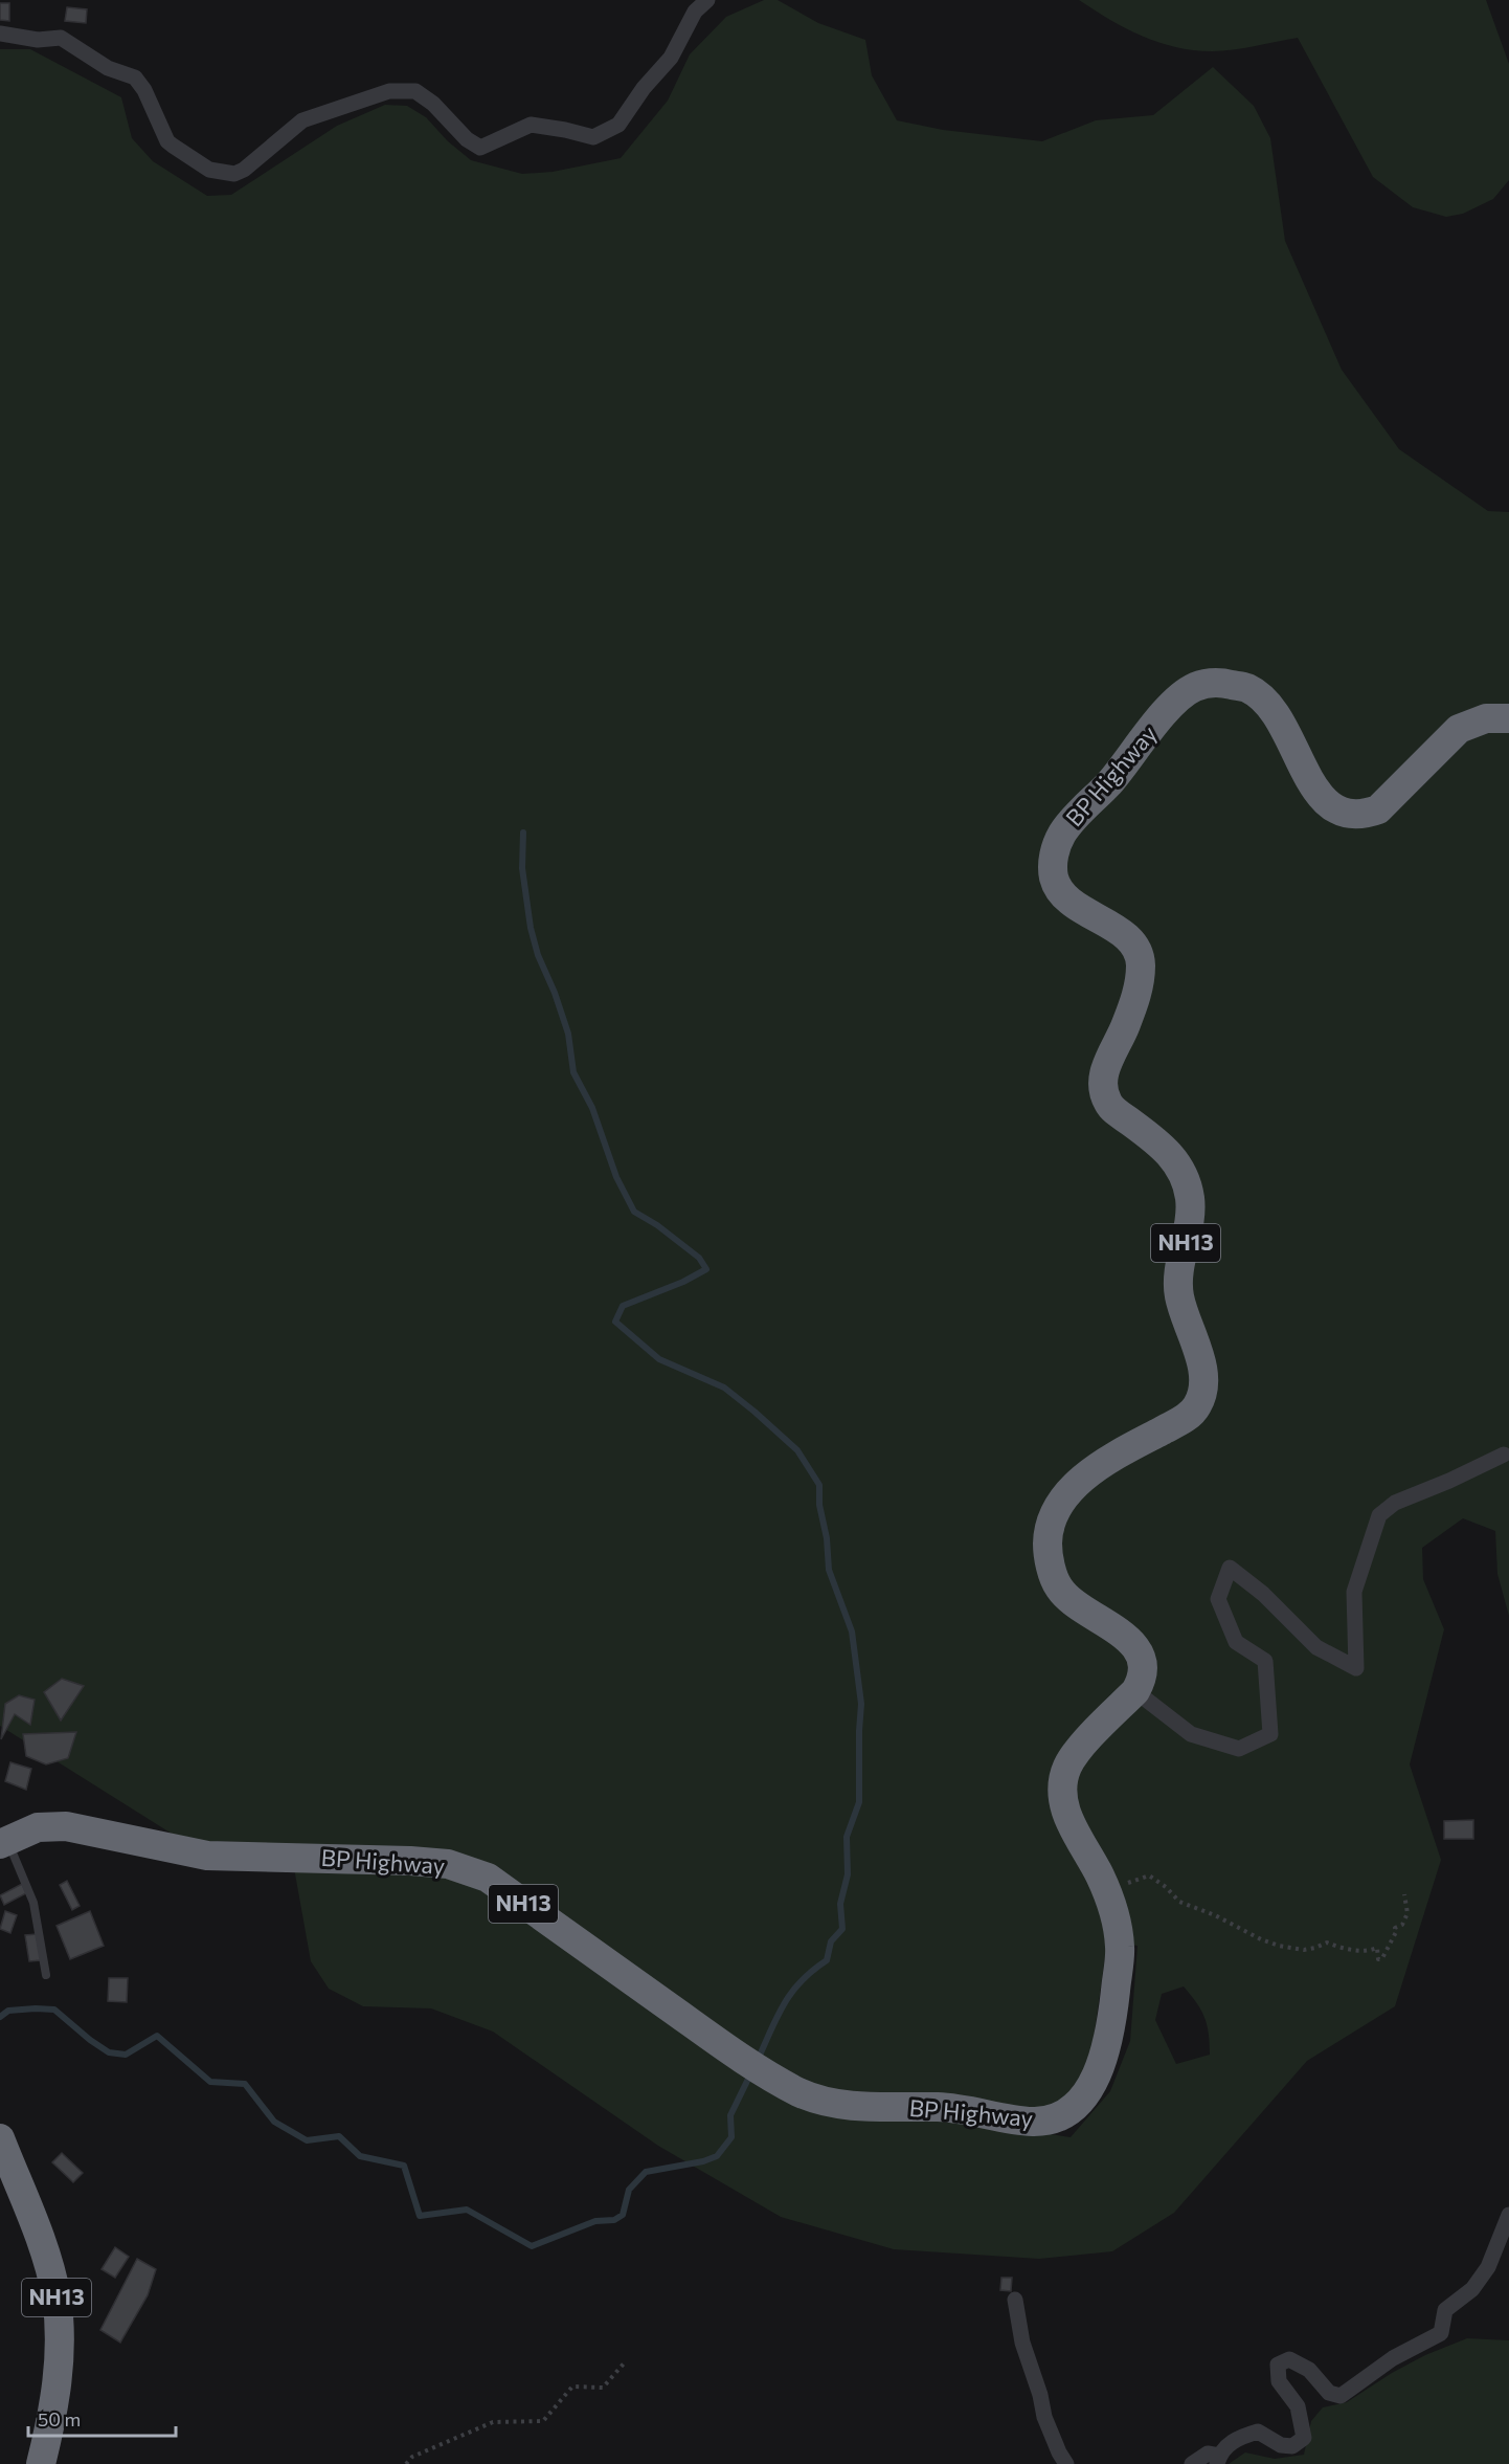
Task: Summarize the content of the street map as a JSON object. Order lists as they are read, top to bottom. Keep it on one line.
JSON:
{"streets":{"highway":["BP Highway","NH13"]},"scale_bar":"50 m"}
